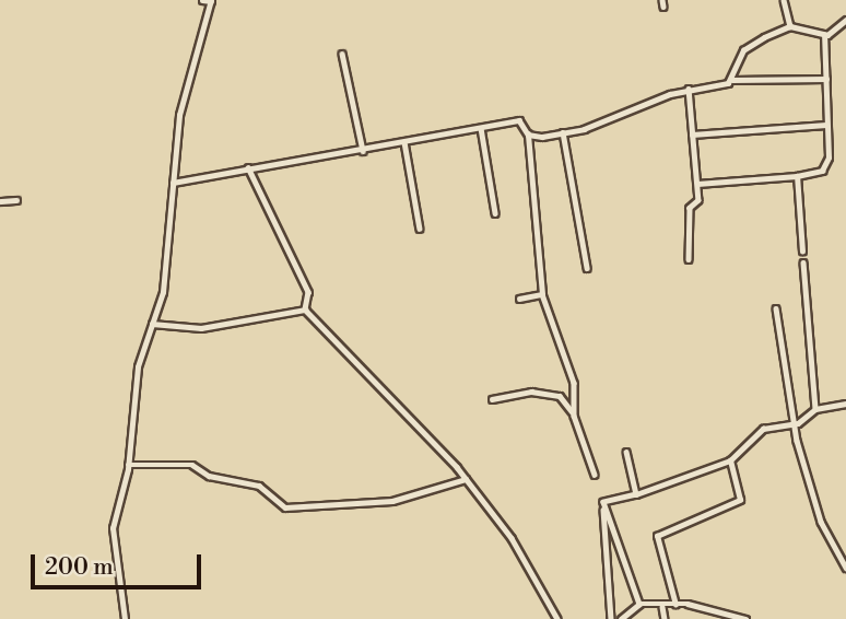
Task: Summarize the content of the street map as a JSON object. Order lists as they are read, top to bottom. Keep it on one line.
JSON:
{"scale_bar":"200 m"}
